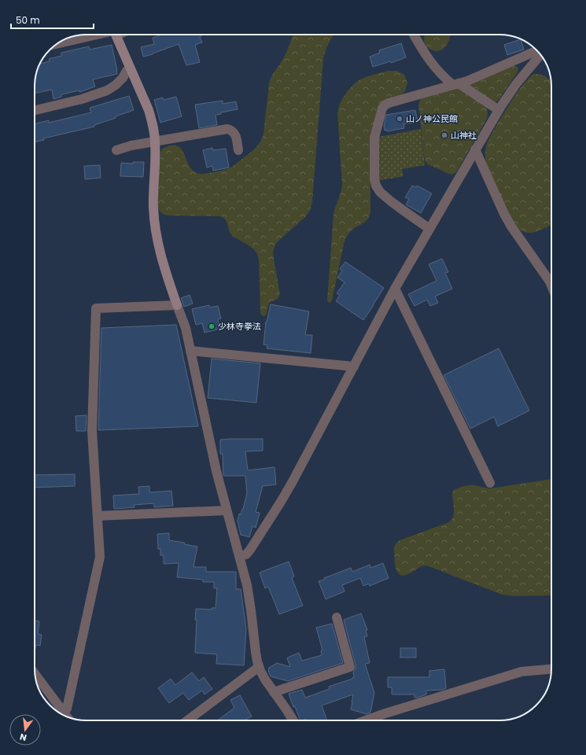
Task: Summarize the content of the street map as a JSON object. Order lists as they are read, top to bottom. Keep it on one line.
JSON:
{"places":["山ノ神公民館","山神社","少林寺拳法"],"scale_bar":"50 m","north":"bottom"}
